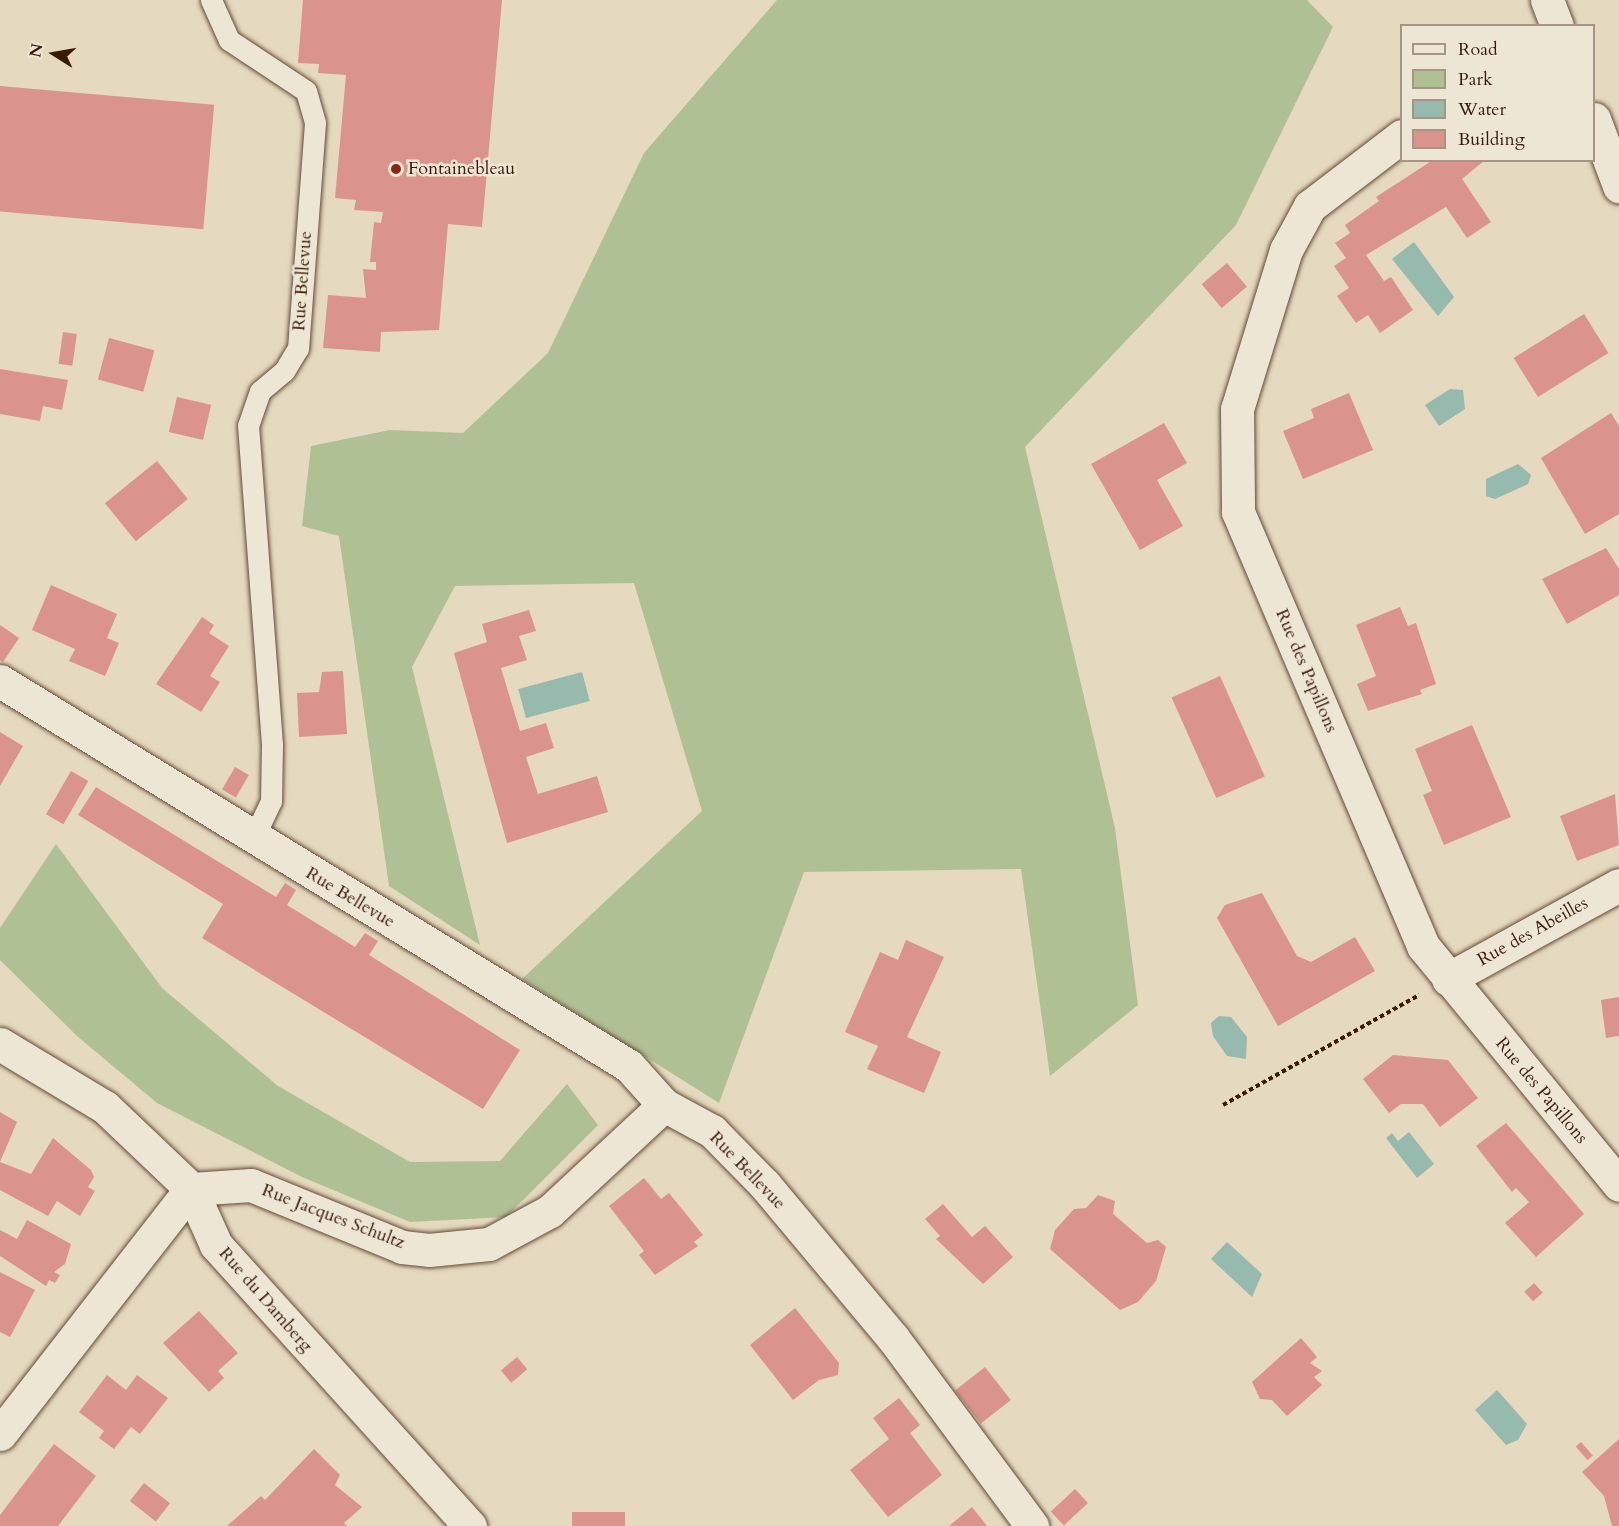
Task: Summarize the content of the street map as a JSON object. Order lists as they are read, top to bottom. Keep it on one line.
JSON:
{"streets":{"street":["Rue Bellevue","Rue des Papillons","Rue des Abeilles","Rue Jacques Schultz","Rue du Damberg"]},"crossings":[["Rue Bellevue","Rue Jacques Schultz"],["Rue des Papillons","Rue des Abeilles"],["Rue Jacques Schultz","Rue du Damberg"]],"places":["Fontainebleau"],"legend":["Road","Park","Water","Building"],"north":"left"}
